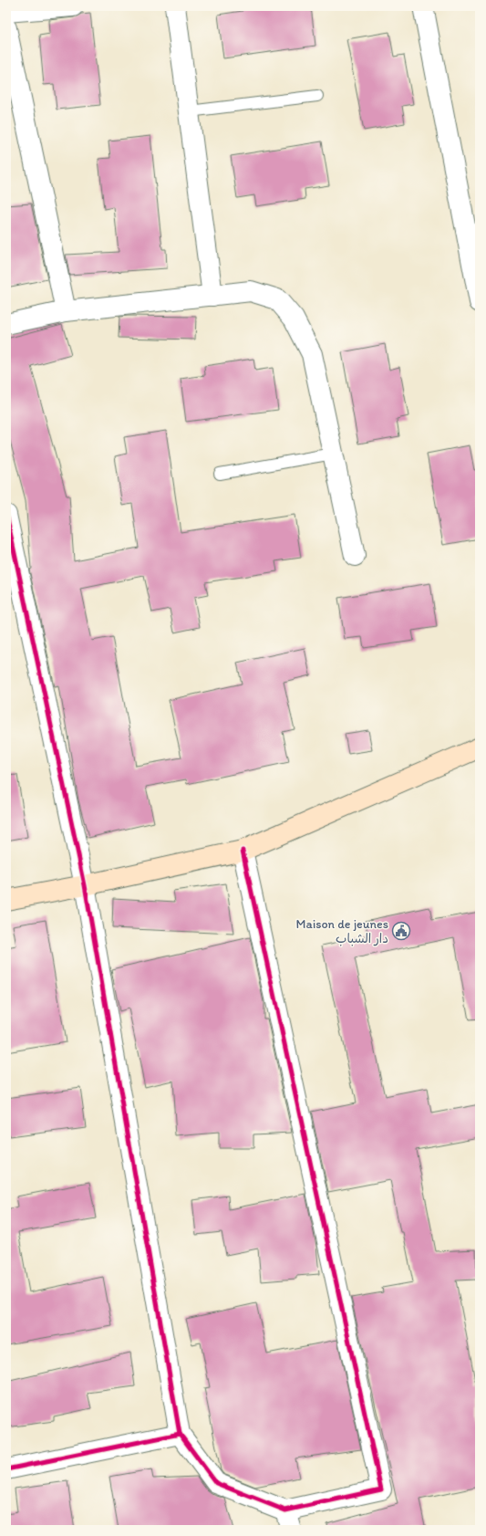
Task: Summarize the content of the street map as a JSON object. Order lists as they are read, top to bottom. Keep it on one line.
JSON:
{"places":{"public building":["Maison de jeunes دار الشباب"]}}
